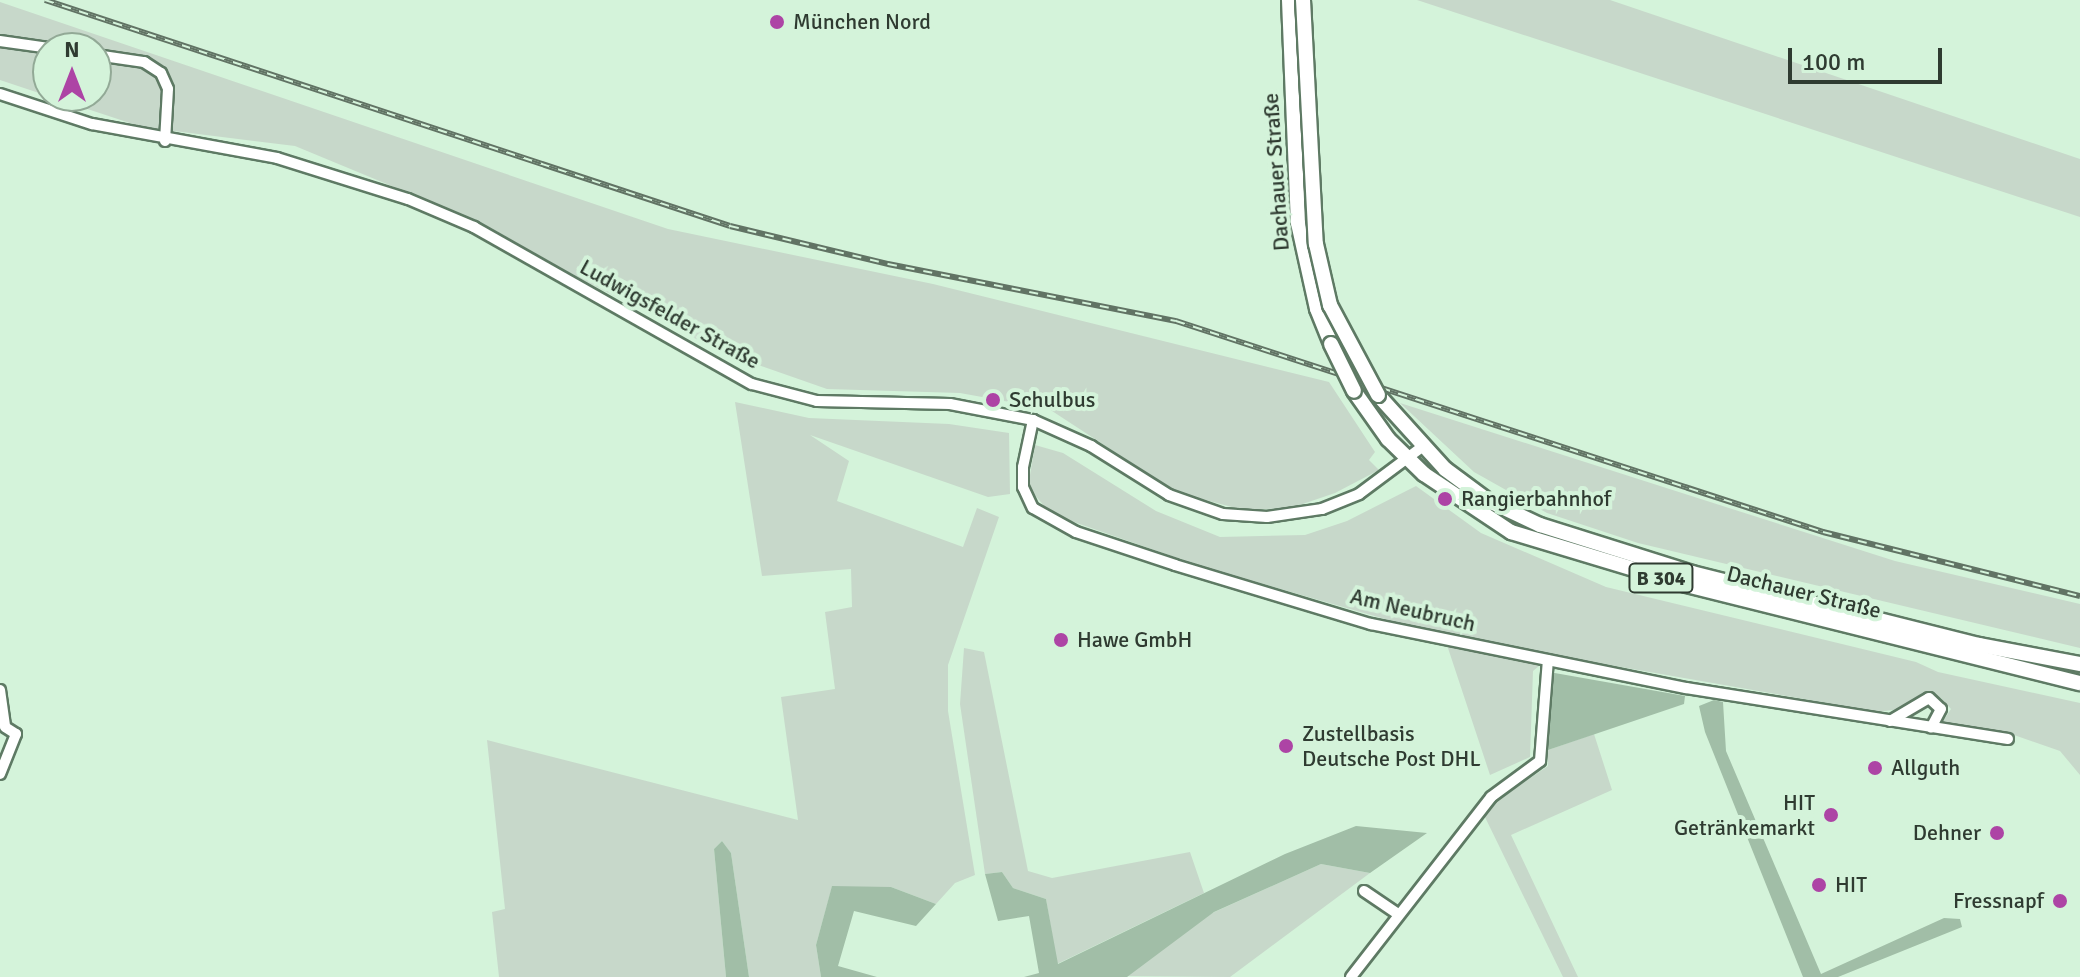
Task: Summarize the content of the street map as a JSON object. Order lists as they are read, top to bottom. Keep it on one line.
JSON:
{"streets":{"main road":["Dachauer Straße","B 304"],"street":["Ludwigsfelder Straße","Am Neubruch"]},"crossings":[["Dachauer Straße","Ludwigsfelder Straße"],["Ludwigsfelder Straße","Am Neubruch"]],"places":["München Nord","Schulbus","Rangierbahnhof","Hawe GmbH","Zustellbasis Deutsche Post DHL","Allguth","HIT Getränkemarkt","Dehner","HIT","Fressnapf"],"scale_bar":"100 m","north":"top"}
